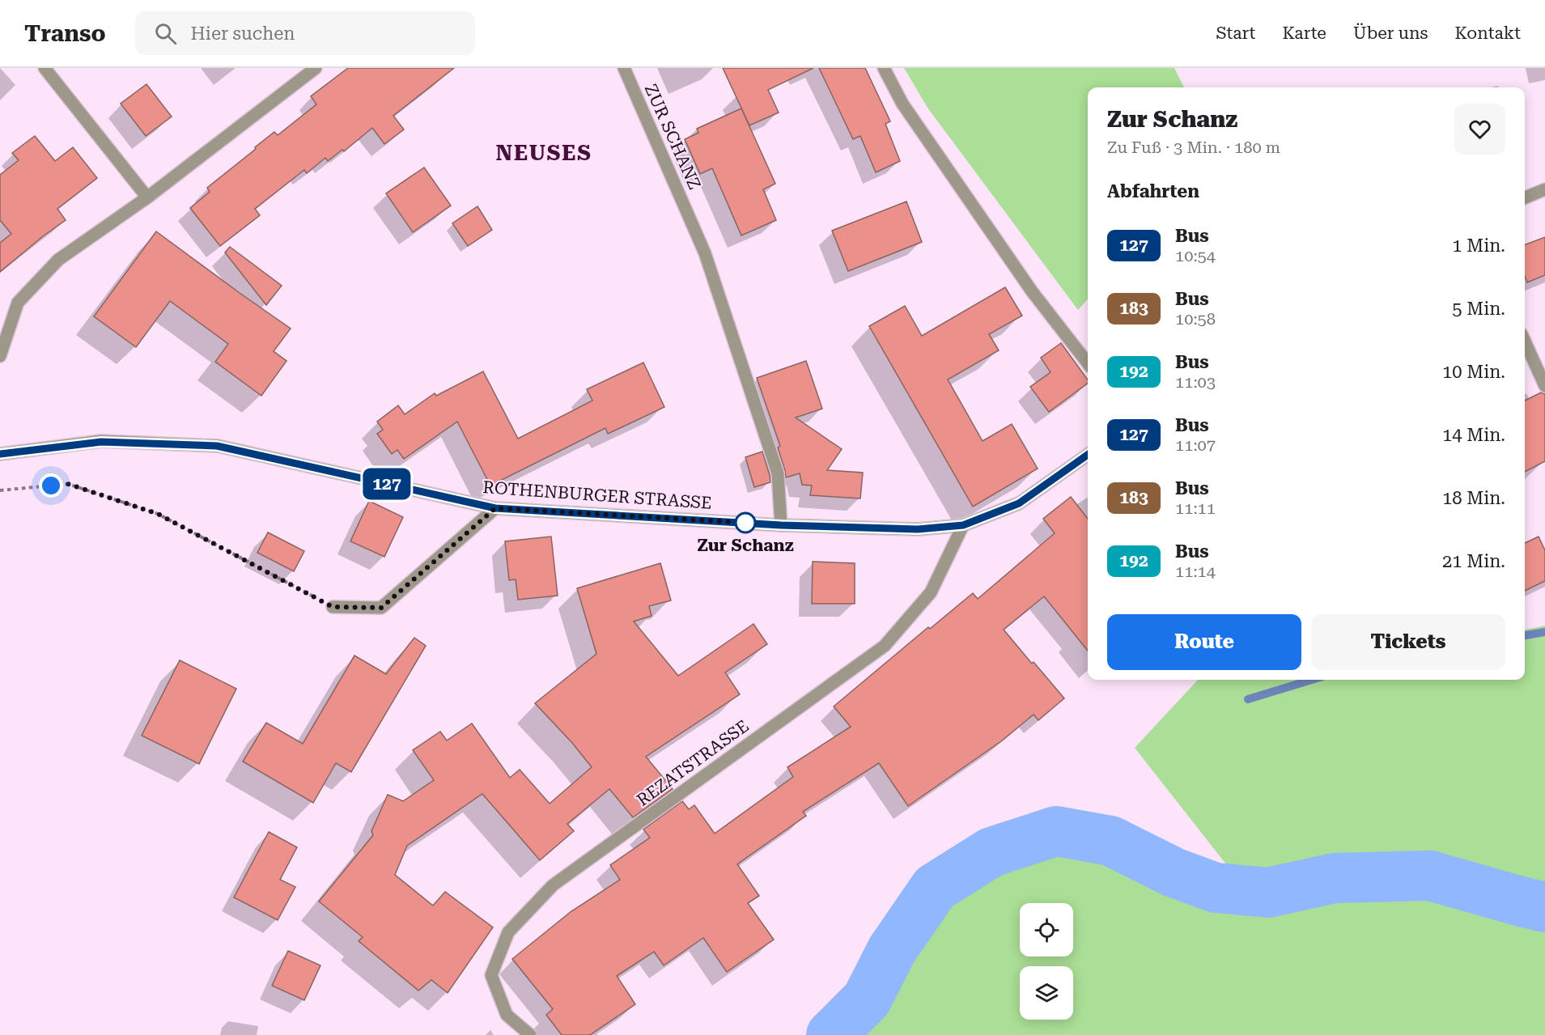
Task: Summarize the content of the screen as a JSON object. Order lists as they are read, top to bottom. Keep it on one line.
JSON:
{"streets":{"street":["ZUR SCHANZ","ROTHENBURGER STRASSE","REZATSTRASSE"]},"crossings":[["ZUR SCHANZ","ROTHENBURGER STRASSE"],["ROTHENBURGER STRASSE","REZATSTRASSE"]],"districts":["NEUSES"],"places":["Zur Schanz"],"lines":["bus line 127"],"page":{"header":"Transo","search":"Hier suchen","nav":["Start","Karte","Über uns","Kontakt"],"on_map":"127","heading":[["Zur Schanz","Zu Fuß · 3 Min. · 180 m"],"Abfahrten"],"list":[{"mark":"127","name":"Bus","note":"10:54","value":"1 Min."},{"mark":"183","name":"Bus","note":"10:58","value":"5 Min."},{"mark":"192","name":"Bus","note":"11:03","value":"10 Min."},{"mark":"127","name":"Bus","note":"11:07","value":"14 Min."},{"mark":"183","name":"Bus","note":"11:11","value":"18 Min."},{"mark":"192","name":"Bus","note":"11:14","value":"21 Min."}],"buttons":["Route","Tickets"]}}
